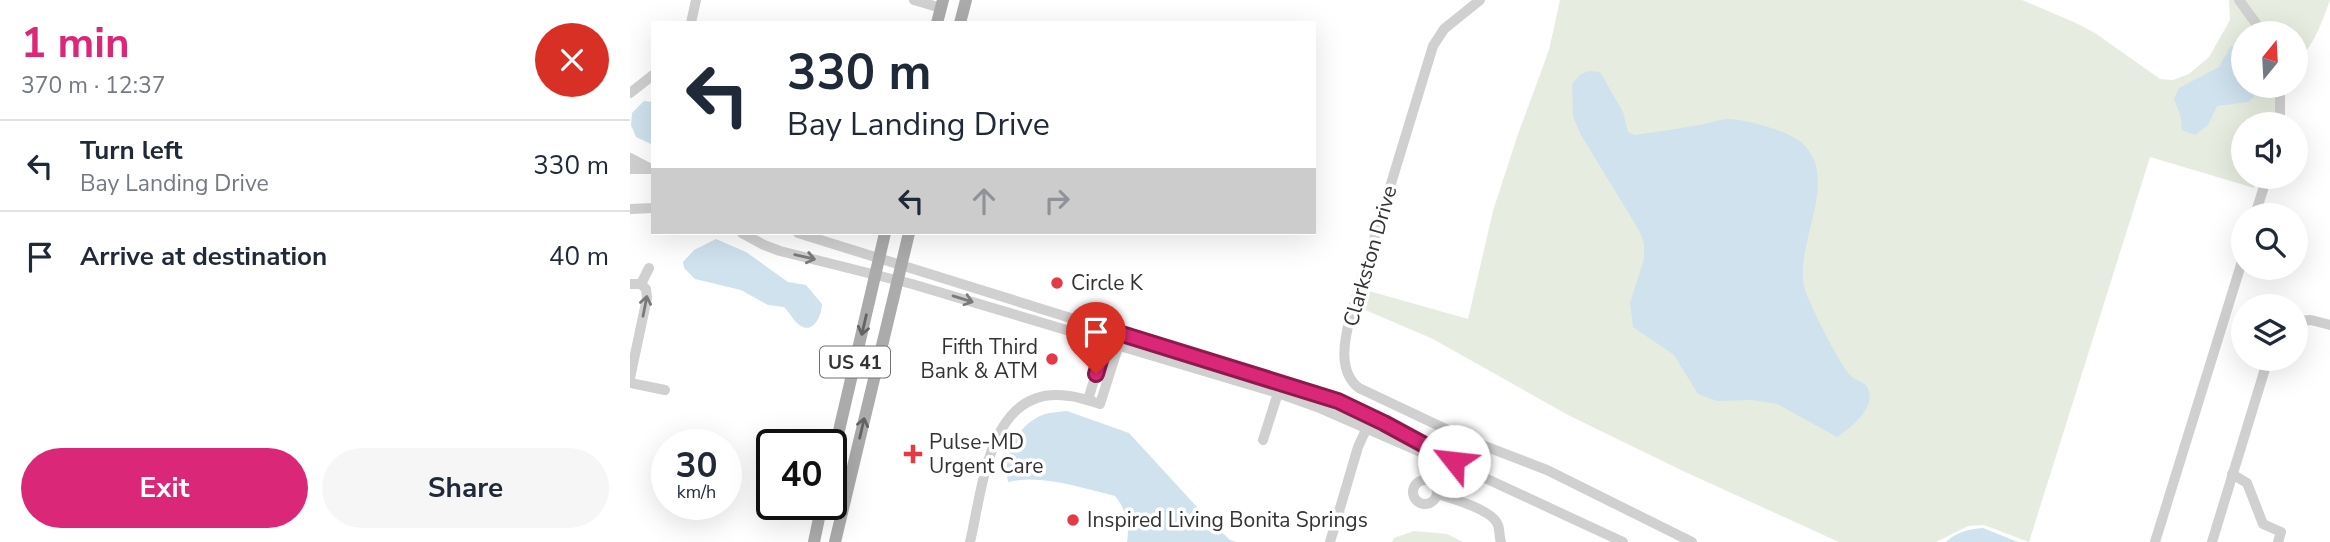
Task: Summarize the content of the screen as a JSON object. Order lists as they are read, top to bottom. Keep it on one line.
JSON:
{"streets":{"main road":["US 41"],"street":["Clarkston Drive"]},"places":{"other":["Circle K","Fifth Third Bank & ATM","Inspired Living Bonita Springs"],"health":["Pulse-MD Urgent Care"]},"north":"top","page":{"heading":["1 min","370 m · 12:37"],"turn":["330 m","Bay Landing Drive"],"list":[{"name":"Turn left","note":"Bay Landing Drive","value":"330 m"},{"name":"Arrive at destination","value":"40 m"}],"speed":"30 km/h","limit":"40","buttons":["Exit","Share"]}}
